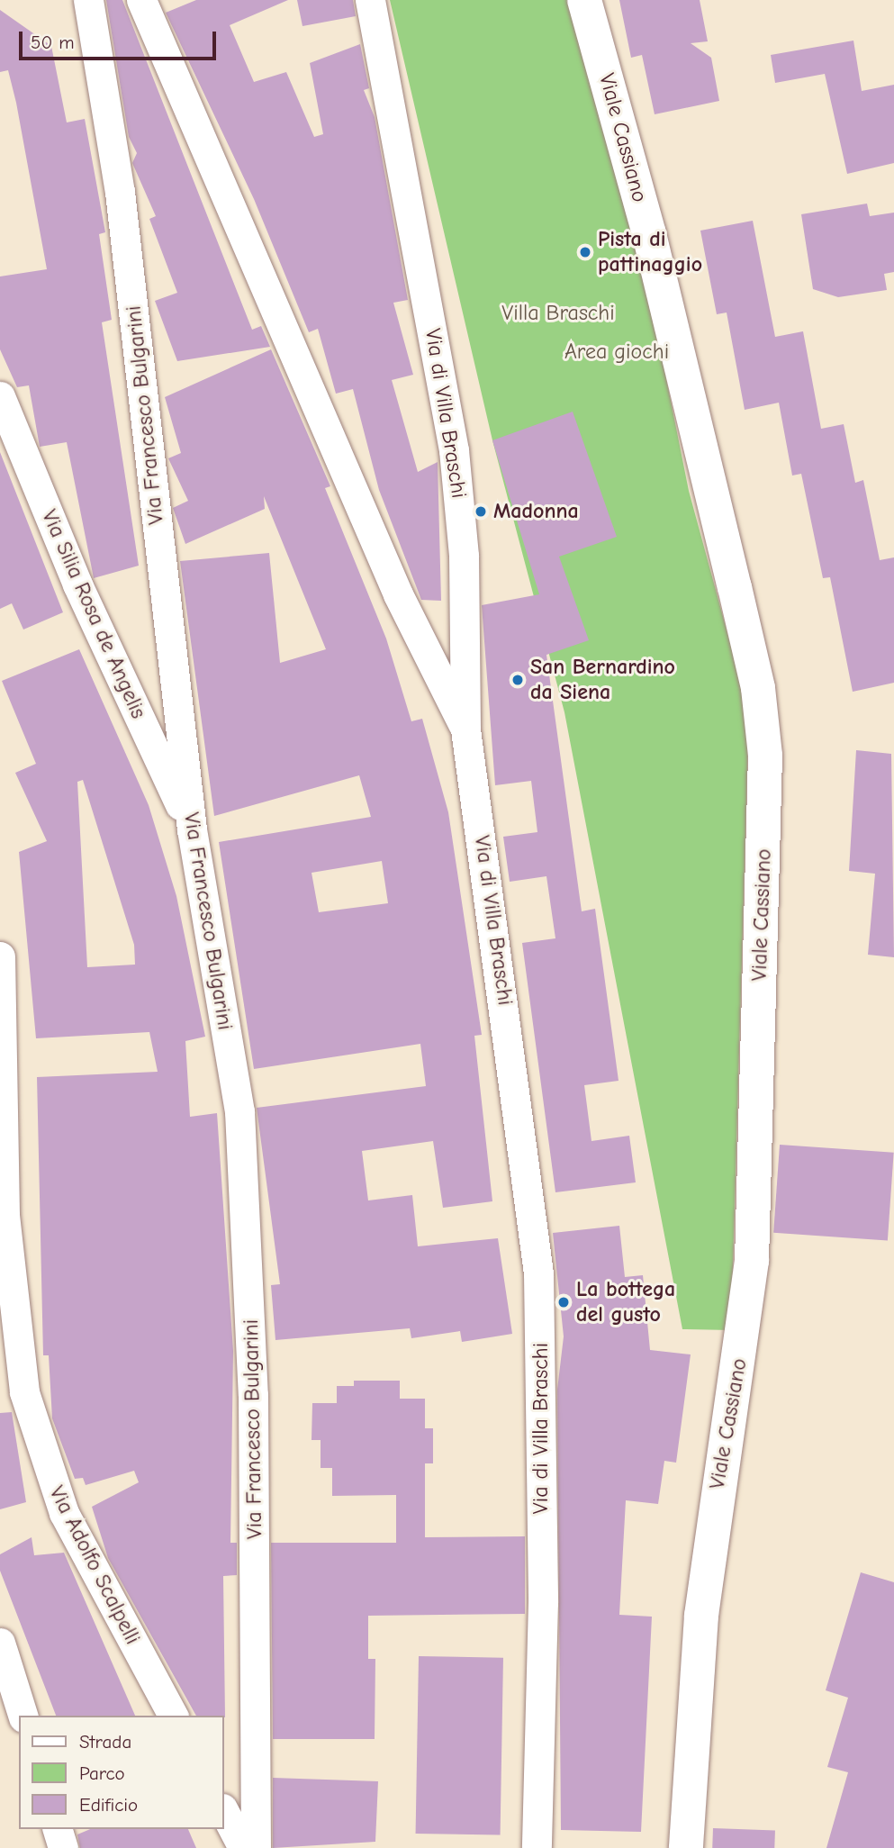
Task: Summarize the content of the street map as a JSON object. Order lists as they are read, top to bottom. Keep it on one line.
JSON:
{"streets":{"street":["Viale Cassiano","Via di Villa Braschi","Via Francesco Bulgarini","Via Silia Rosa de Angelis","Via Adolfo Scalpelli"]},"crossings":[["Via Francesco Bulgarini","Via Silia Rosa de Angelis"]],"parks":["Villa Braschi","Area giochi"],"places":["Pista di pattinaggio","Madonna","San Bernardino da Siena","La bottega del gusto"],"legend":["Strada","Parco","Edificio"],"scale_bar":"50 m"}
